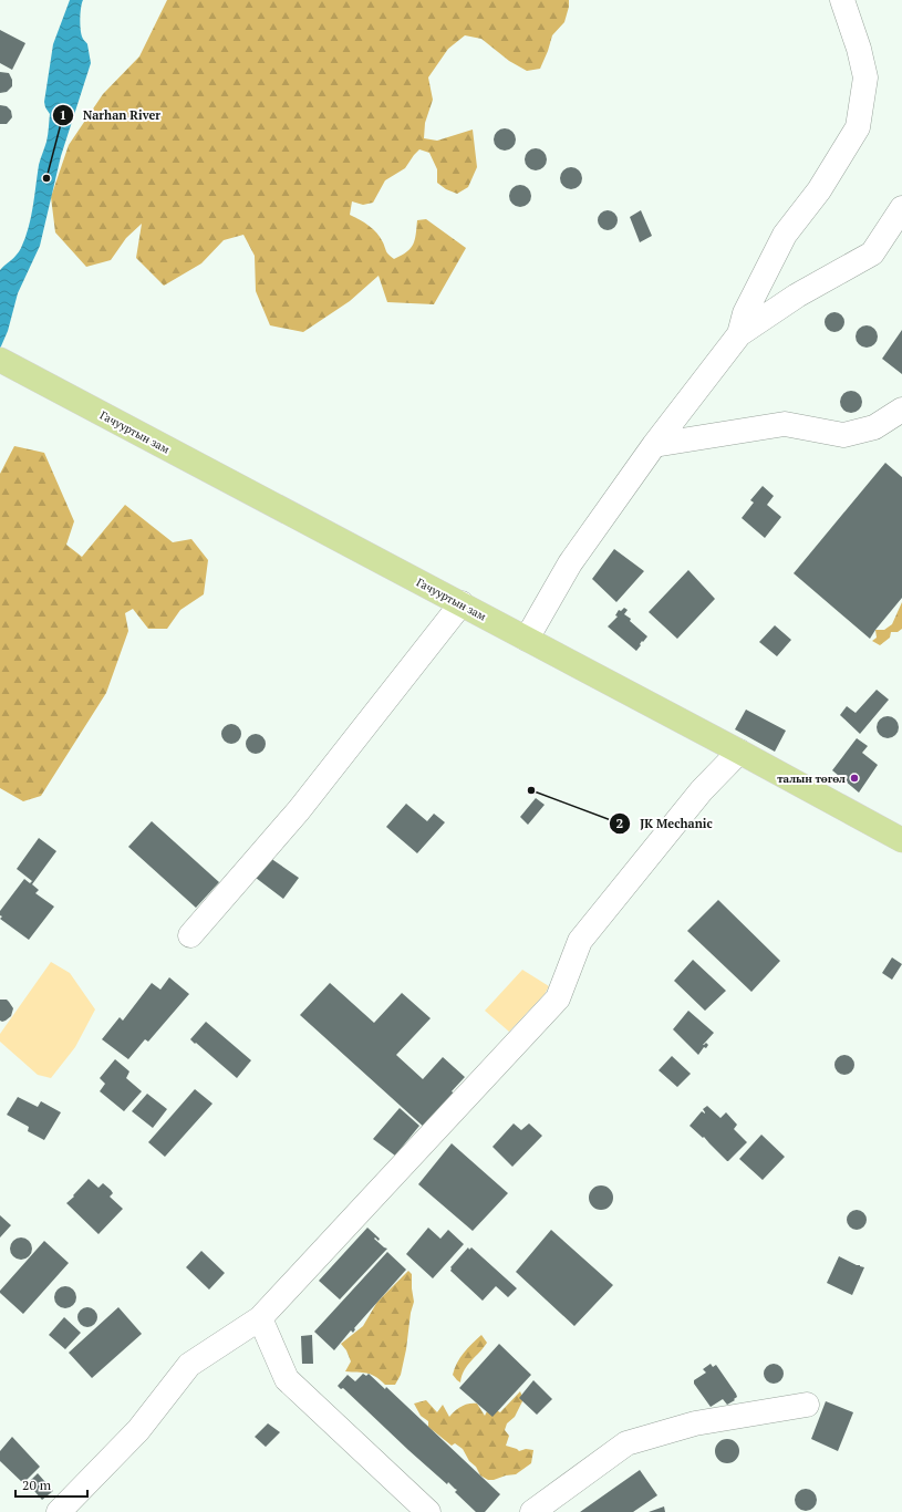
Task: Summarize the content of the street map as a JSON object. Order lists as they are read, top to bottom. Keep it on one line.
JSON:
{"streets":{"main road":["Гачууртын зам"]},"places":["Narhan River","талын төгөл","JK Mechanic"],"scale_bar":"20 m"}
